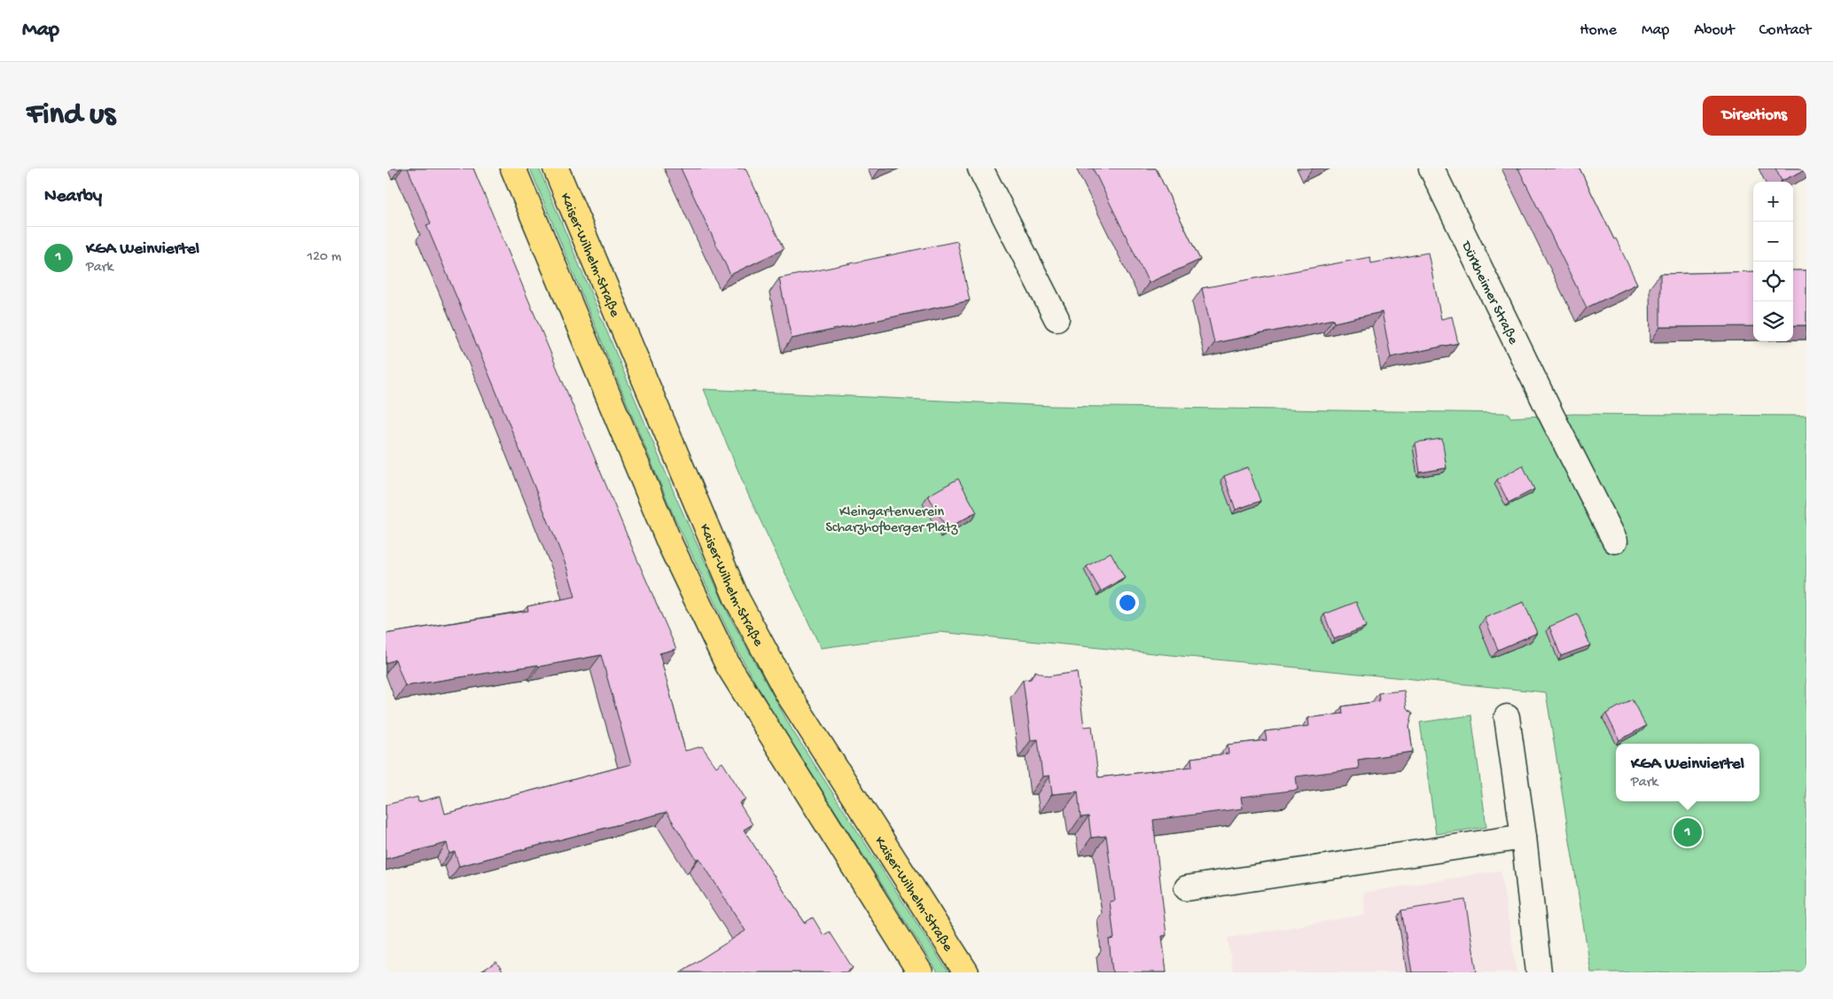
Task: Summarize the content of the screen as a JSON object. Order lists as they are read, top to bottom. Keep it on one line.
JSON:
{"streets":{"main road":["Kaiser-Wilhelm-Straße"],"street":["Dürkheimer Straße"]},"parks":["Kleingartenverein Scharzhofberger Platz"],"page":{"header":"Map","nav":["Home","Map","About","Contact"],"buttons":"Directions","title":"Find us","heading":"Nearby","map_buttons":["+","−"],"list":[{"mark":"1","name":"KGA Weinviertel","note":"Park","value":"120 m"}],"popup":["KGA Weinviertel","Park"],"pins":"1"}}
